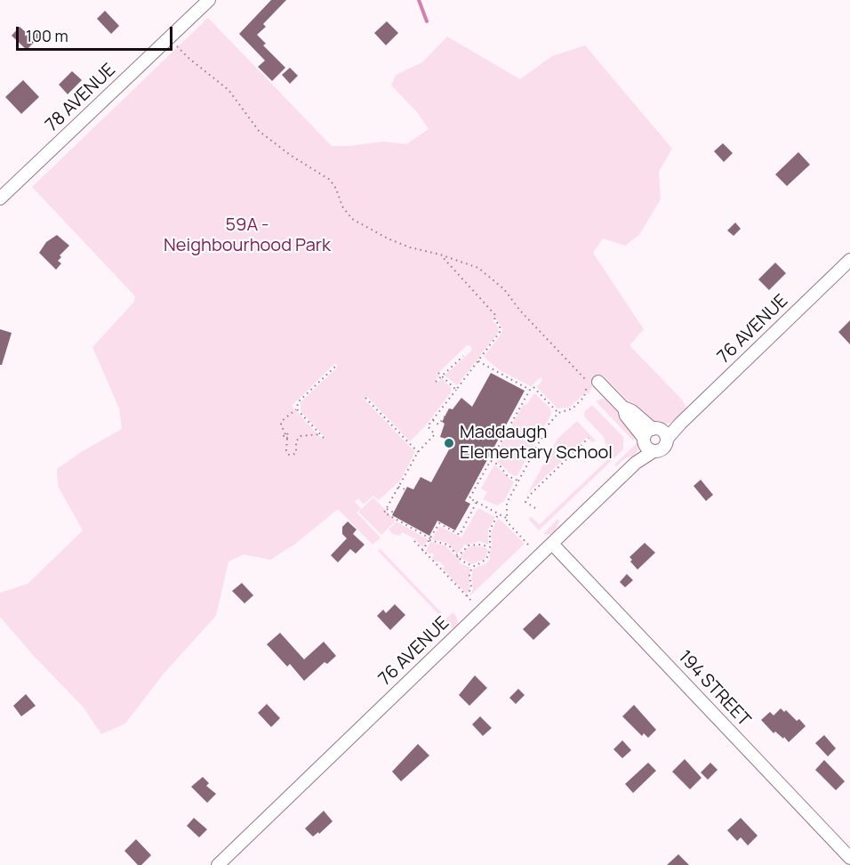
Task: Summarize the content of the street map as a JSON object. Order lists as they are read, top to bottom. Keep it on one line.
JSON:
{"streets":{"street":["78 AVENUE","76 AVENUE","194 STREET"]},"crossings":[["76 AVENUE","194 STREET"]],"parks":["59A - Neighbourhood Park"],"places":["Maddaugh Elementary School"],"scale_bar":"100 m"}
